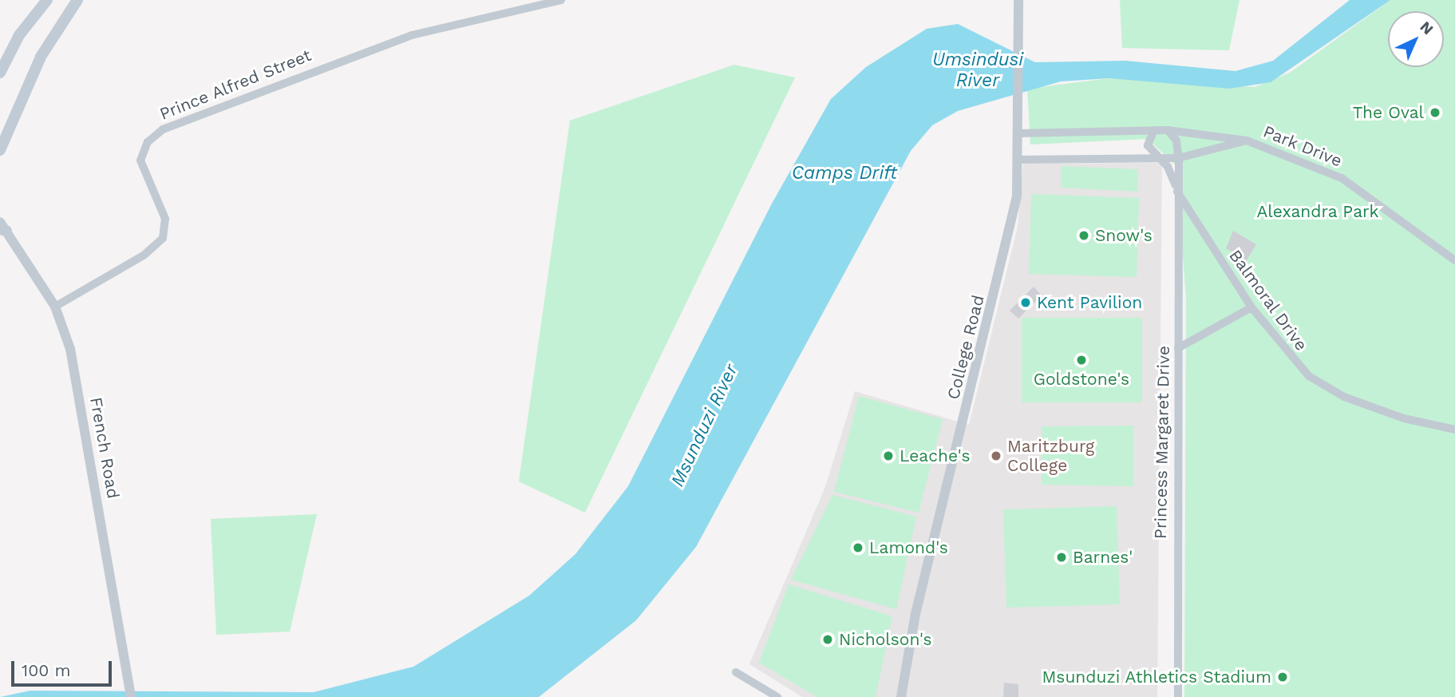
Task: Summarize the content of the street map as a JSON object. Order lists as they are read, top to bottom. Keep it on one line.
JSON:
{"streets":{"street":["Prince Alfred Street","Park Drive","Balmoral Drive","College Road","Princess Margaret Drive","French Road"]},"crossings":[["Prince Alfred Street","French Road"],["Park Drive","College Road"],["Park Drive","Princess Margaret Drive"],["Balmoral Drive","Princess Margaret Drive"]],"water":["Umsindusi River","Camps Drift","Msunduzi River"],"parks":["Alexandra Park"],"places":["The Oval","Snow's","Kent Pavilion","Goldstone's","Leache's","Maritzburg College","Lamond's","Barnes'","Nicholson's","Msunduzi Athletics Stadium"],"scale_bar":"100 m","north":"top right"}
